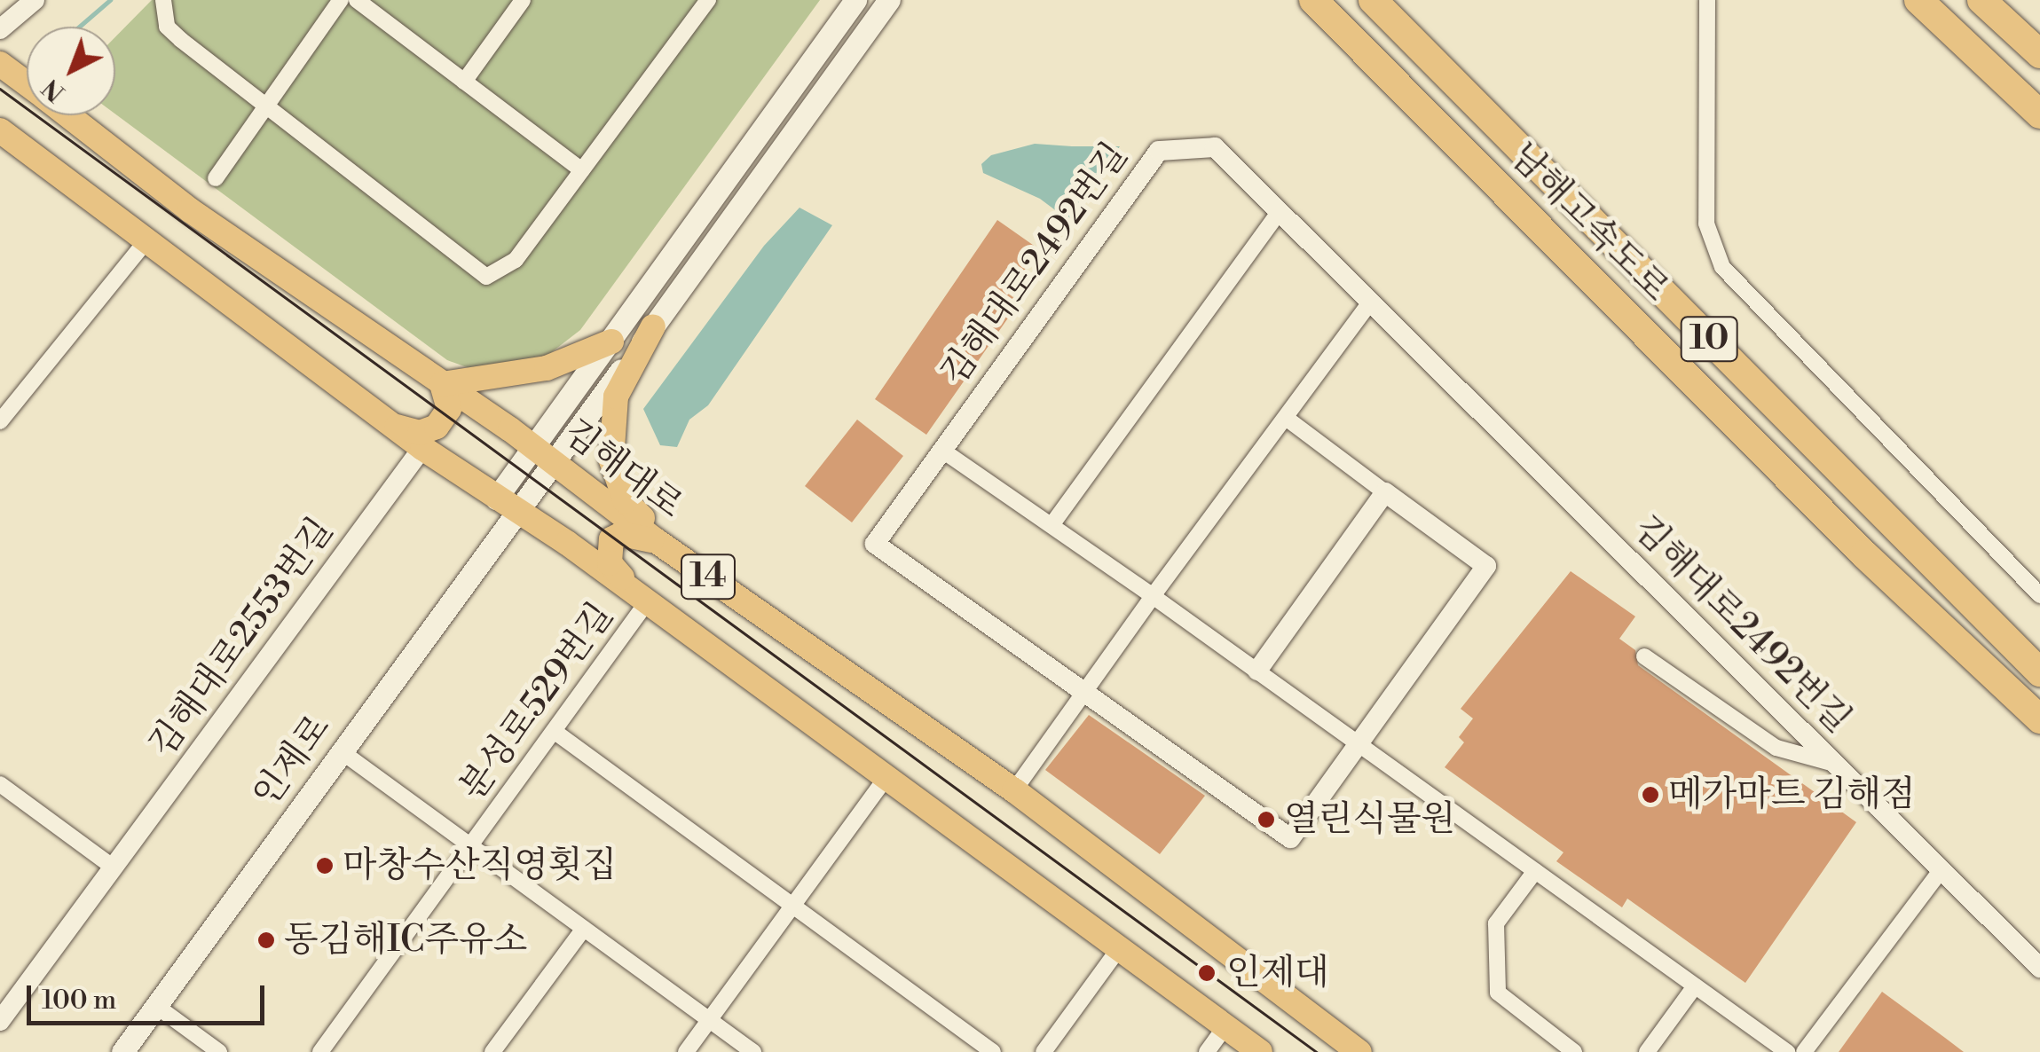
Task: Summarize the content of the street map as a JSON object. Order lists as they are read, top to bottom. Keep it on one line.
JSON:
{"streets":{"highway":["남해고속도로","10"],"main road":["김해대로","14","인제로"],"street":["김해대로2492번길","김해대로2553번길","분성로529번길"]},"crossings":[["14","김해대로2553번길"],["14","분성로529번길"],["14","인제로"]],"places":["메가마트 김해점","열린식물원","마창수산직영횟집","동김해IC주유소","인제대"],"scale_bar":"100 m","north":"bottom left"}
